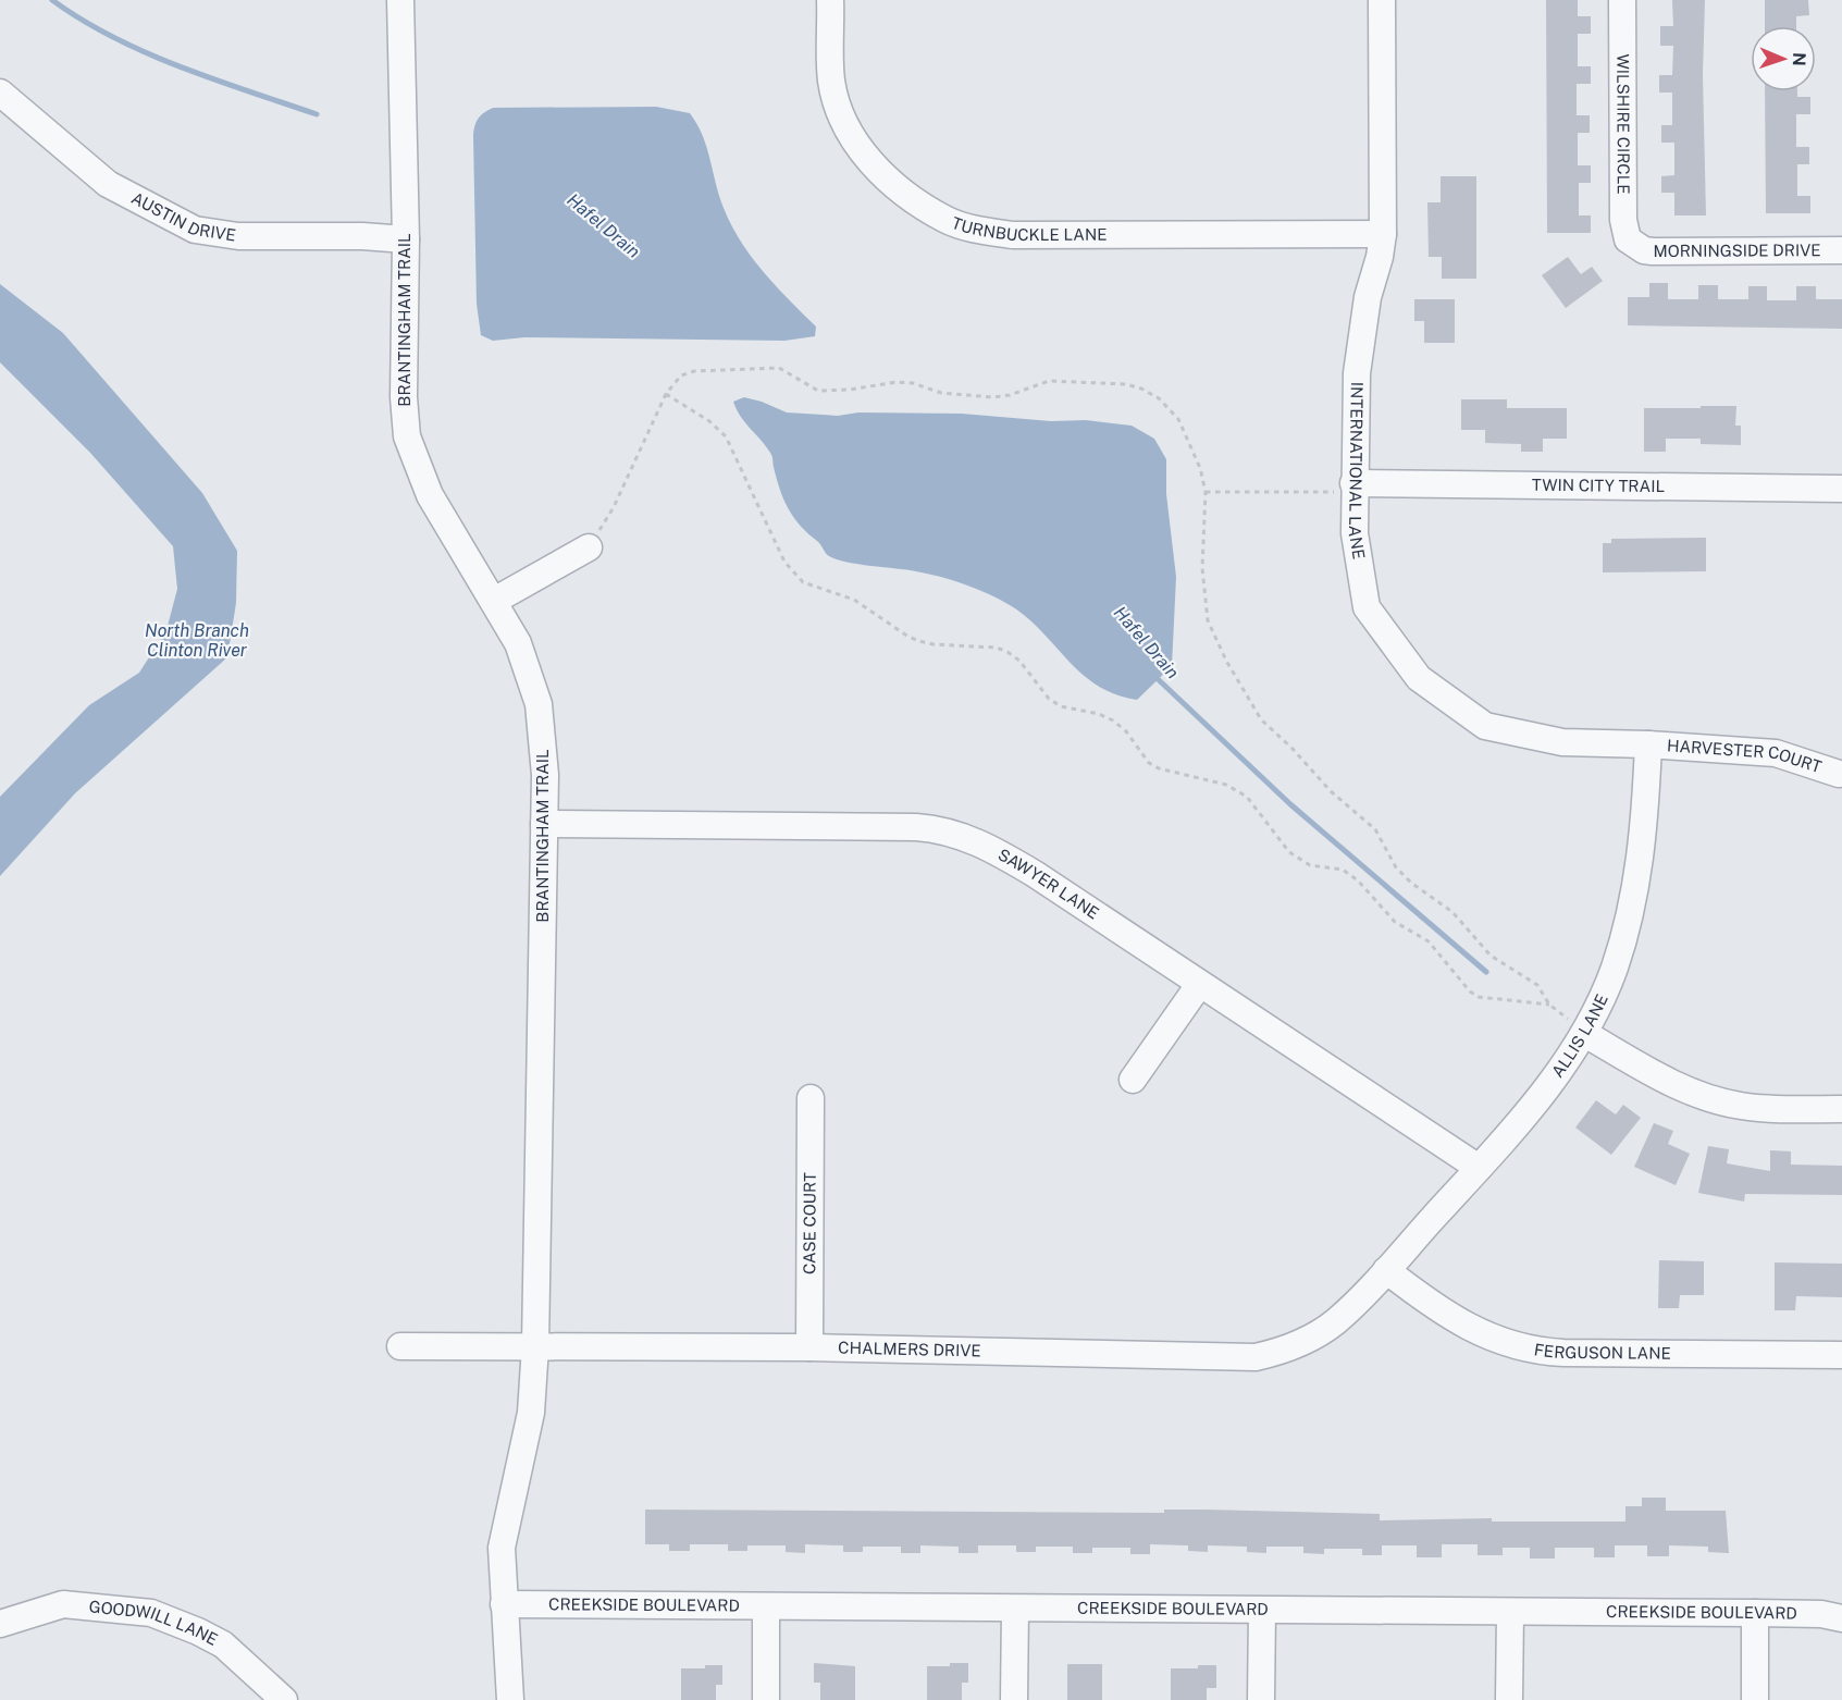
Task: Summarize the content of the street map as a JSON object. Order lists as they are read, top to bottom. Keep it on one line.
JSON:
{"streets":{"street":["WILSHIRE CIRCLE","AUSTIN DRIVE","TURNBUCKLE LANE","MORNINGSIDE DRIVE","BRANTINGHAM TRAIL","INTERNATIONAL LANE","TWIN CITY TRAIL","HARVESTER COURT","SAWYER LANE","ALLIS LANE","CASE COURT","CHALMERS DRIVE","FERGUSON LANE","CREEKSIDE BOULEVARD","GOODWILL LANE"]},"crossings":[["WILSHIRE CIRCLE","MORNINGSIDE DRIVE"],["AUSTIN DRIVE","BRANTINGHAM TRAIL"],["TURNBUCKLE LANE","INTERNATIONAL LANE"],["BRANTINGHAM TRAIL","SAWYER LANE"],["BRANTINGHAM TRAIL","CHALMERS DRIVE"],["BRANTINGHAM TRAIL","CREEKSIDE BOULEVARD"],["INTERNATIONAL LANE","TWIN CITY TRAIL"],["INTERNATIONAL LANE","HARVESTER COURT"],["INTERNATIONAL LANE","ALLIS LANE"],["HARVESTER COURT","ALLIS LANE"],["SAWYER LANE","ALLIS LANE"],["ALLIS LANE","CHALMERS DRIVE"],["ALLIS LANE","FERGUSON LANE"],["CASE COURT","CHALMERS DRIVE"],["CHALMERS DRIVE","FERGUSON LANE"]],"water":["Hafel Drain","North Branch Clinton River"],"north":"right"}
